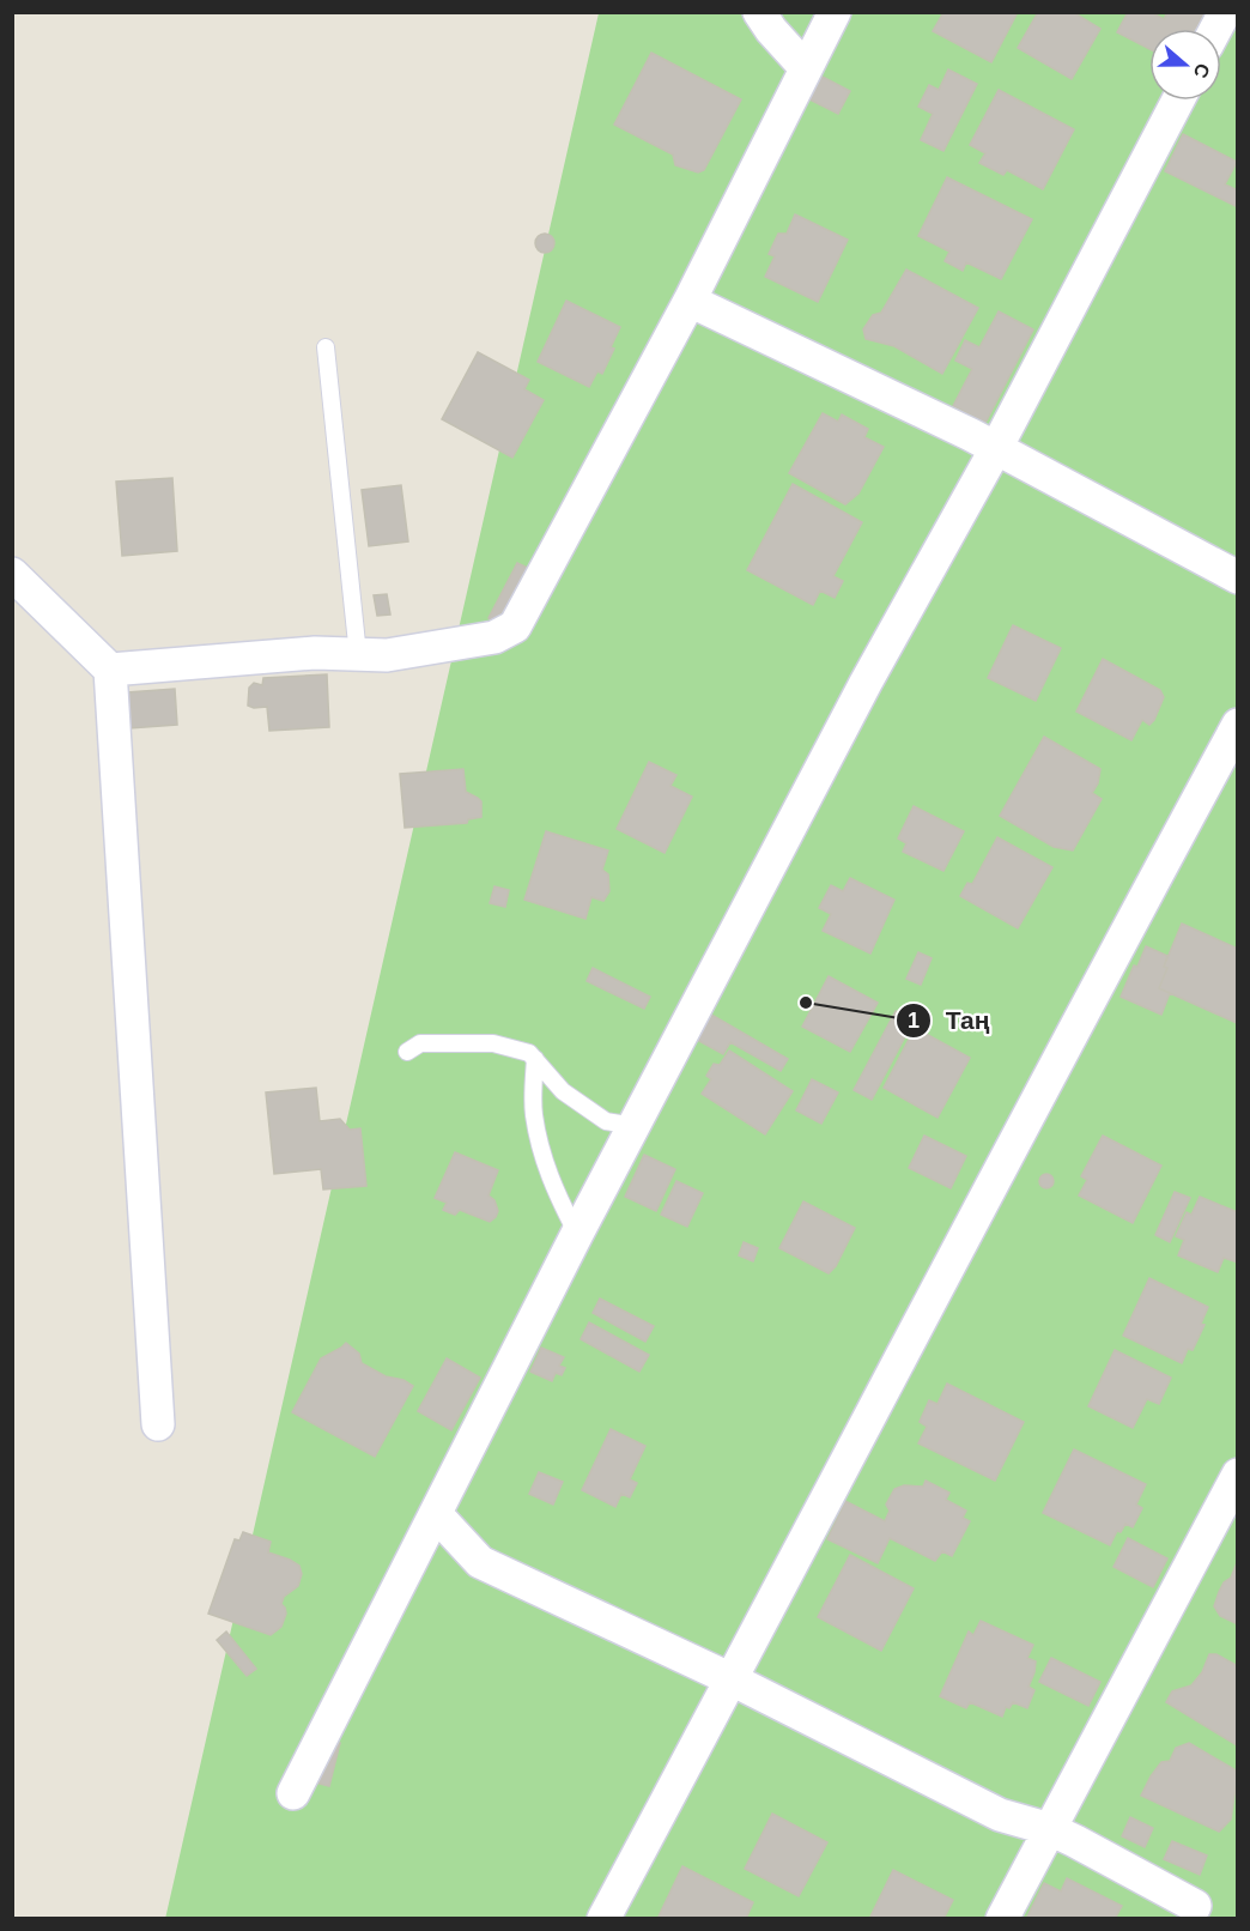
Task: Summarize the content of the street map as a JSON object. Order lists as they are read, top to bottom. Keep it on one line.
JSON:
{"places":["Таң"],"north":"right"}
